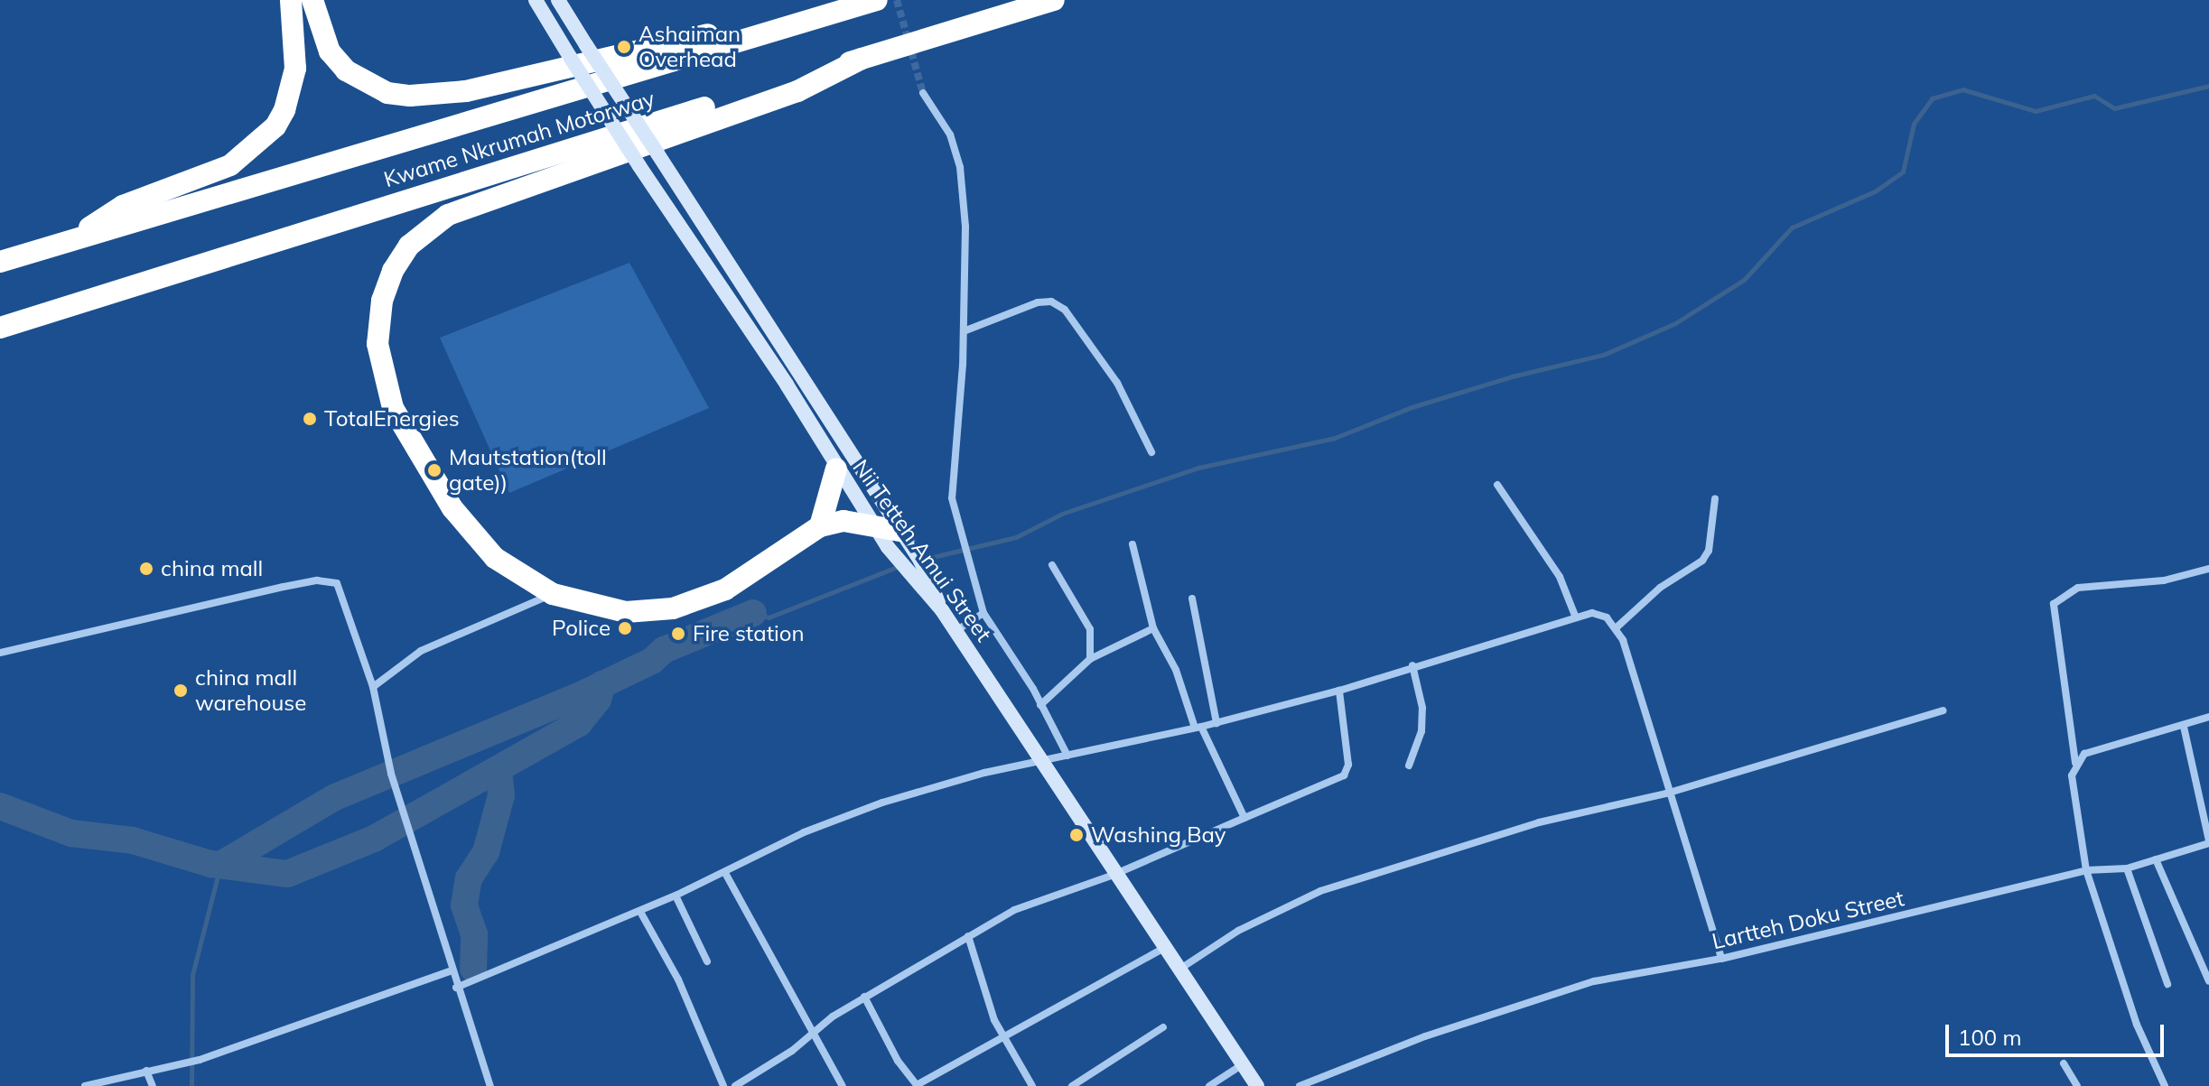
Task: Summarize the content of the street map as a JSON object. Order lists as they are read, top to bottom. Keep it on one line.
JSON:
{"streets":{"highway":["Kwame Nkrumah Motorway"],"main road":["Nii Tetteh Amui Street"],"street":["Lartteh Doku Street"]},"places":["Ashaiman Overhead","TotalEnergies","Mautstation(toll gate))","china mall","Police","Fire station","china mall warehouse","Washing Bay"],"scale_bar":"100 m"}
